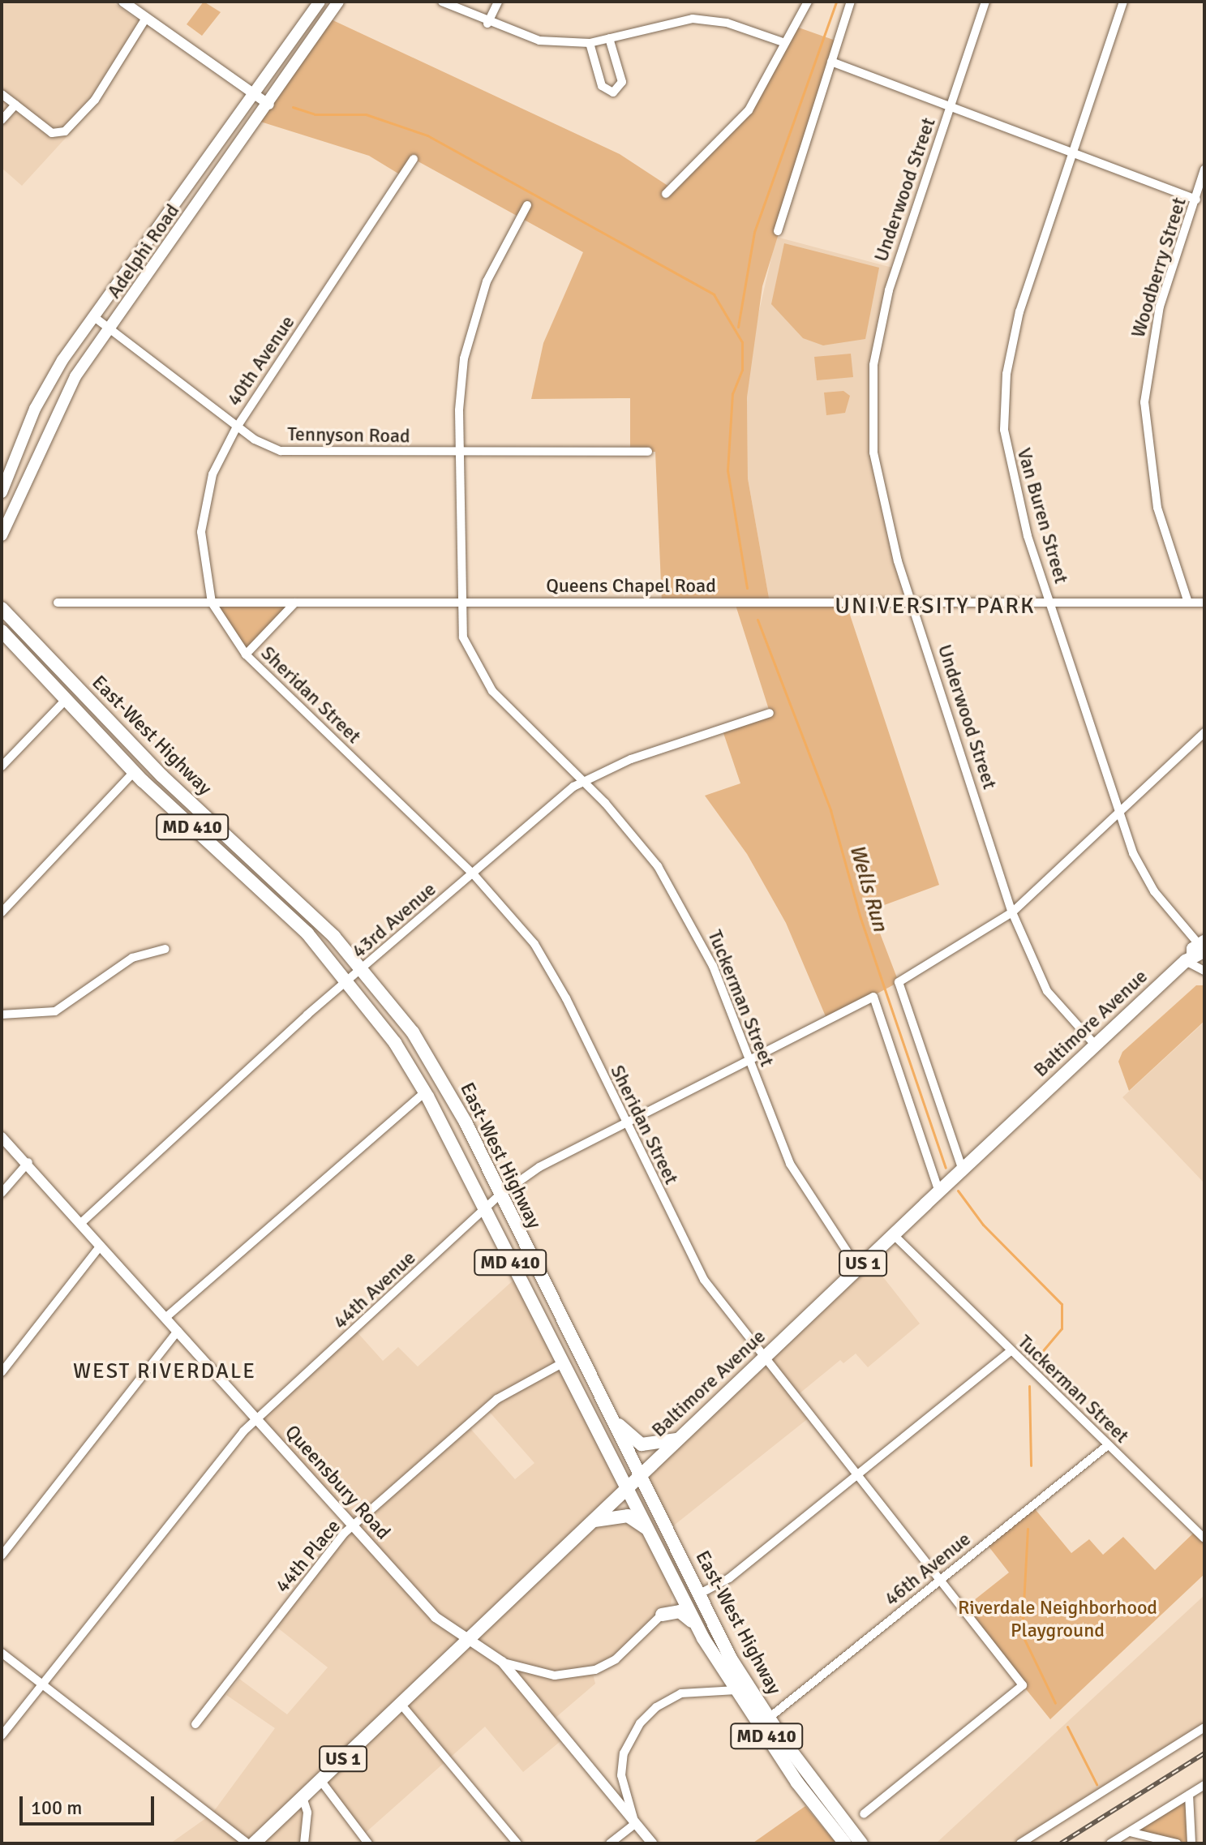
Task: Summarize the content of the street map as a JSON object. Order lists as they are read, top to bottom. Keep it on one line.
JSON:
{"streets":{"main road":["Adelphi Road","East-West Highway","MD 410","Baltimore Avenue","US 1"],"street":["Underwood Street","Woodberry Street","40th Avenue","Tennyson Road","Van Buren Street","Queens Chapel Road","Sheridan Street","43rd Avenue","Tuckerman Street","44th Avenue","Queensbury Road","44th Place","46th Avenue"]},"crossings":[["Underwood Street","Queens Chapel Road"],["Underwood Street","Baltimore Avenue"],["Adelphi Road","Tennyson Road"],["Woodberry Street","Queens Chapel Road"],["40th Avenue","Tennyson Road"],["40th Avenue","Queens Chapel Road"],["40th Avenue","Sheridan Street"],["Tennyson Road","Tuckerman Street"],["Van Buren Street","Queens Chapel Road"],["Van Buren Street","Baltimore Avenue"],["Queens Chapel Road","Sheridan Street"],["Queens Chapel Road","Tuckerman Street"],["Sheridan Street","43rd Avenue"],["Sheridan Street","Baltimore Avenue"],["Sheridan Street","44th Avenue"],["Sheridan Street","46th Avenue"],["East-West Highway","43rd Avenue"],["East-West Highway","Baltimore Avenue"],["East-West Highway","44th Avenue"],["East-West Highway","44th Place"],["East-West Highway","46th Avenue"],["43rd Avenue","Tuckerman Street"],["43rd Avenue","Queensbury Road"],["Tuckerman Street","Baltimore Avenue"],["Tuckerman Street","44th Avenue"],["Tuckerman Street","46th Avenue"],["Baltimore Avenue","44th Avenue"],["Baltimore Avenue","Queensbury Road"],["44th Avenue","Queensbury Road"],["Queensbury Road","44th Place"]],"districts":["UNIVERSITY PARK","WEST RIVERDALE"],"water":["Wells Run"],"parks":["Riverdale Neighborhood Playground"],"scale_bar":"100 m"}
